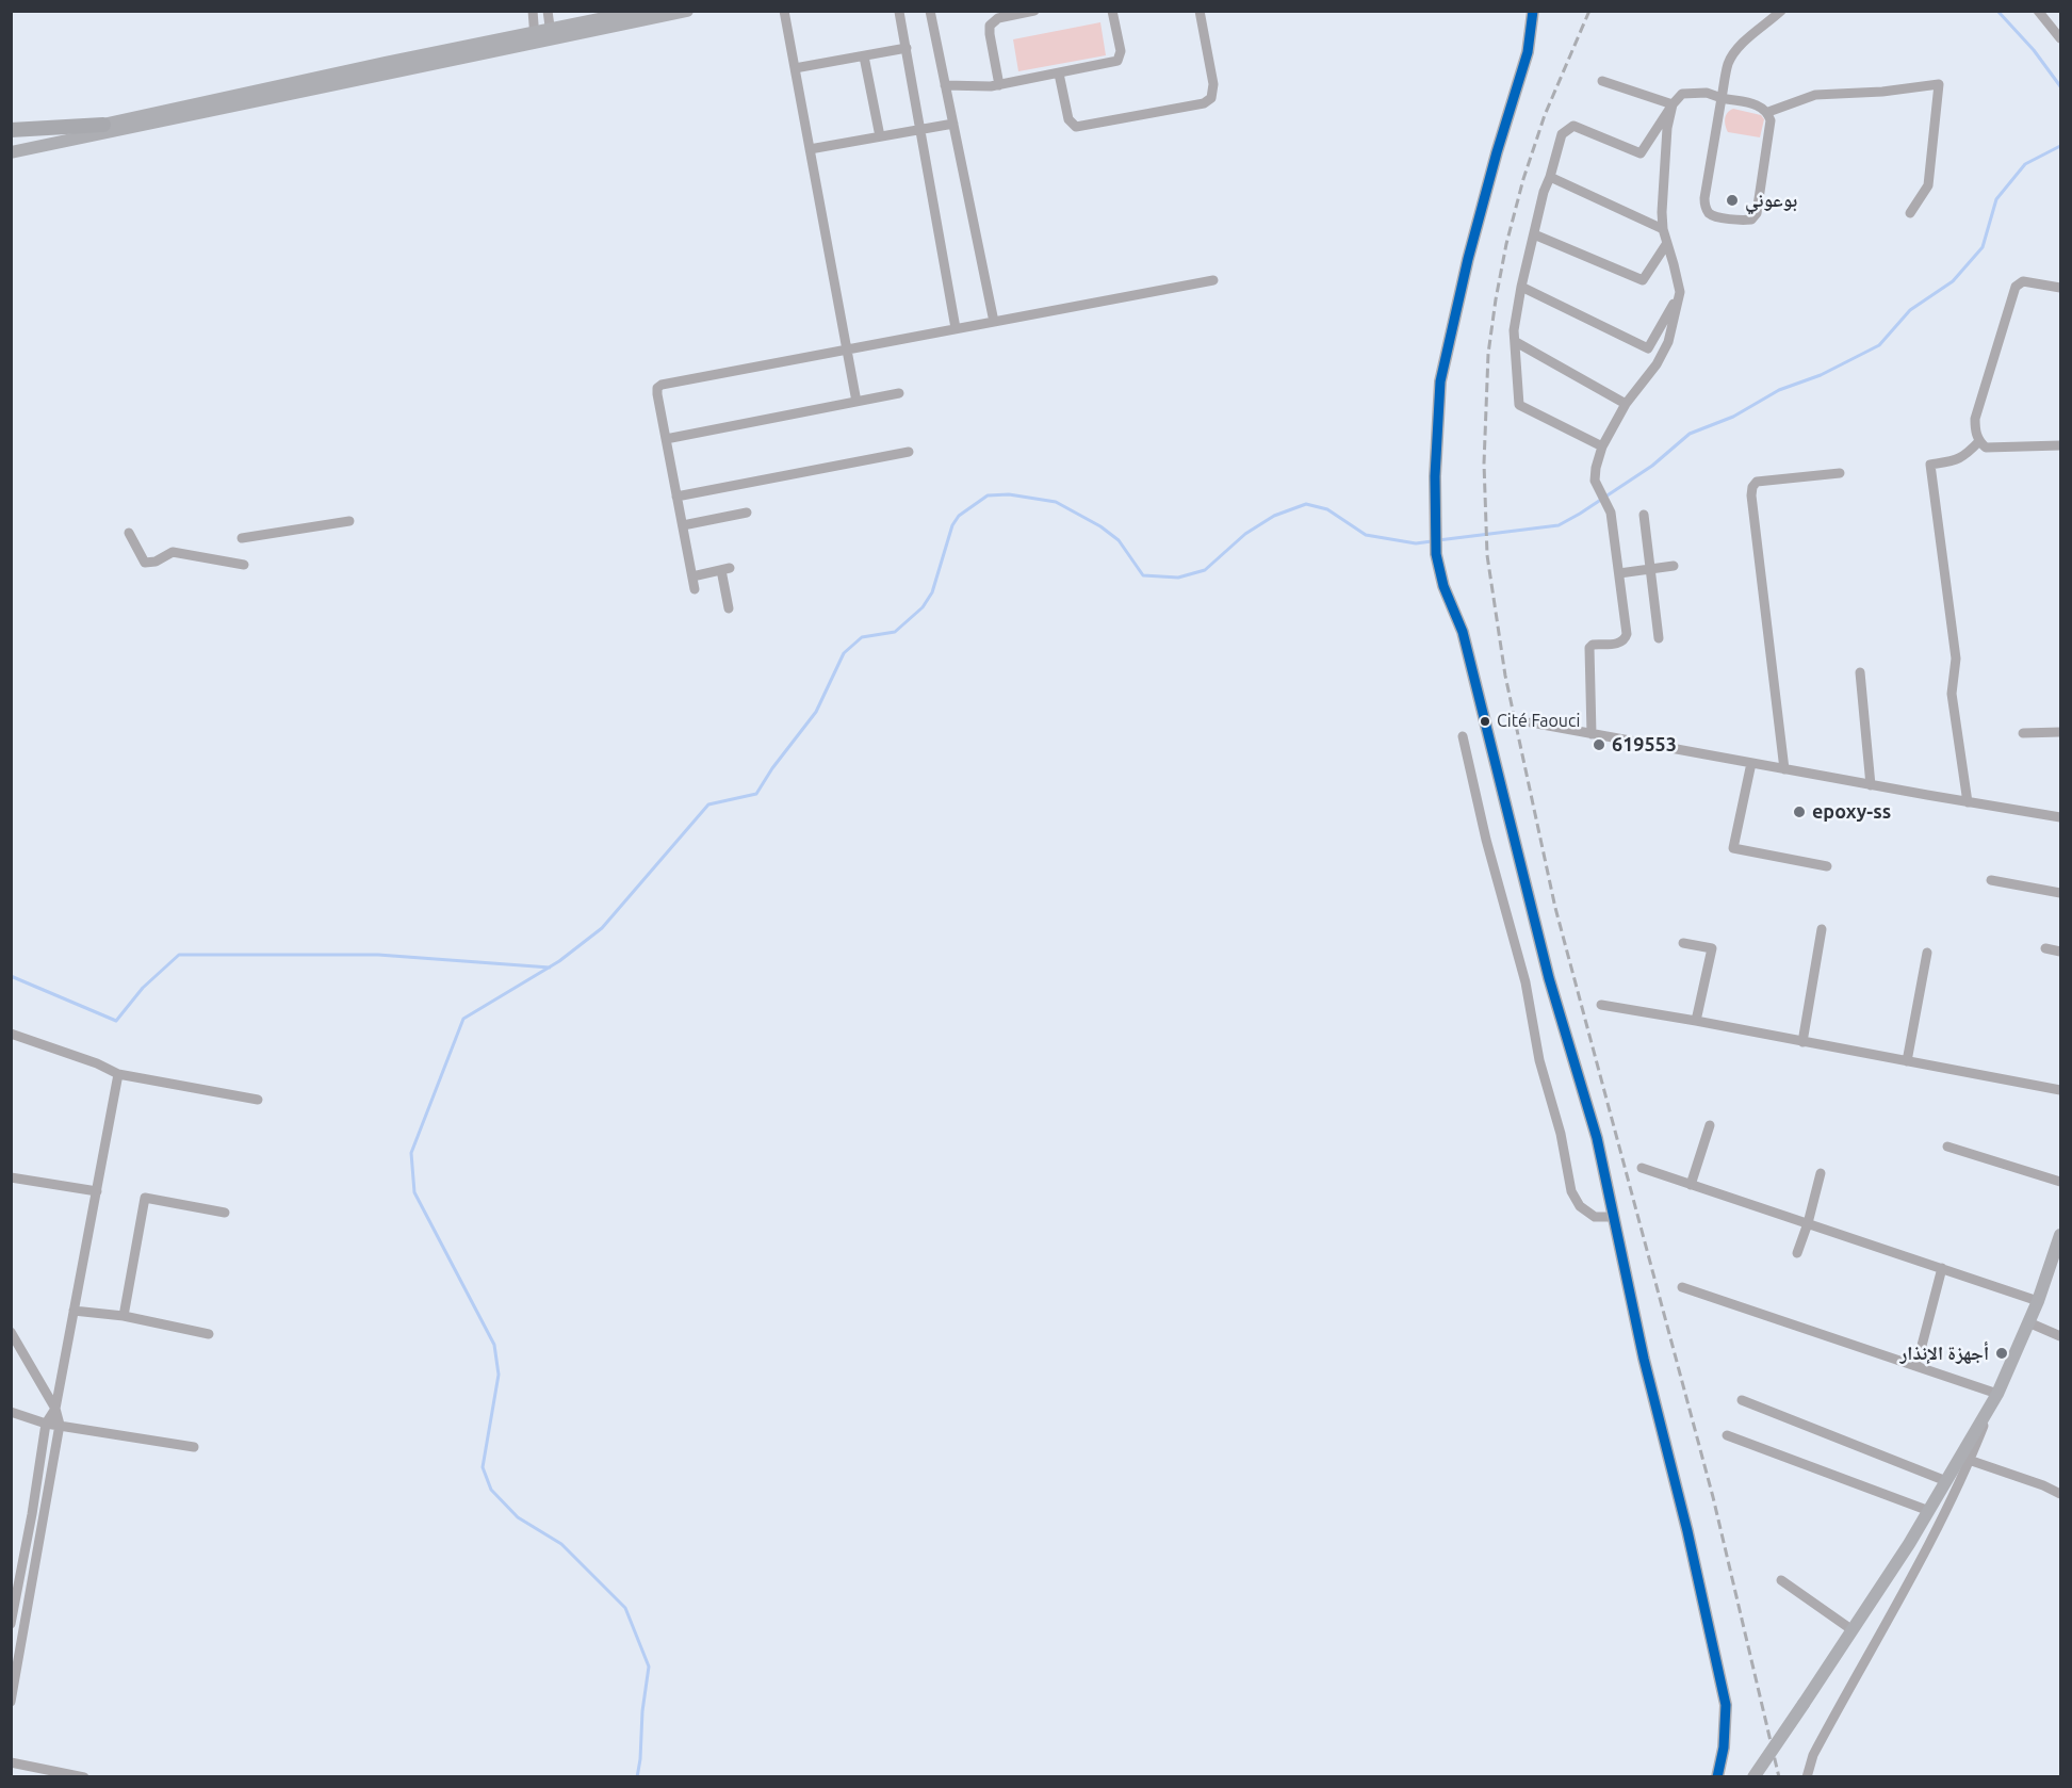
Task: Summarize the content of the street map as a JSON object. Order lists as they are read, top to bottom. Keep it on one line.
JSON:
{"places":["بوعوني","Cité Faouci","619553","epoxy-ss","أجهزة الإنذار"]}
